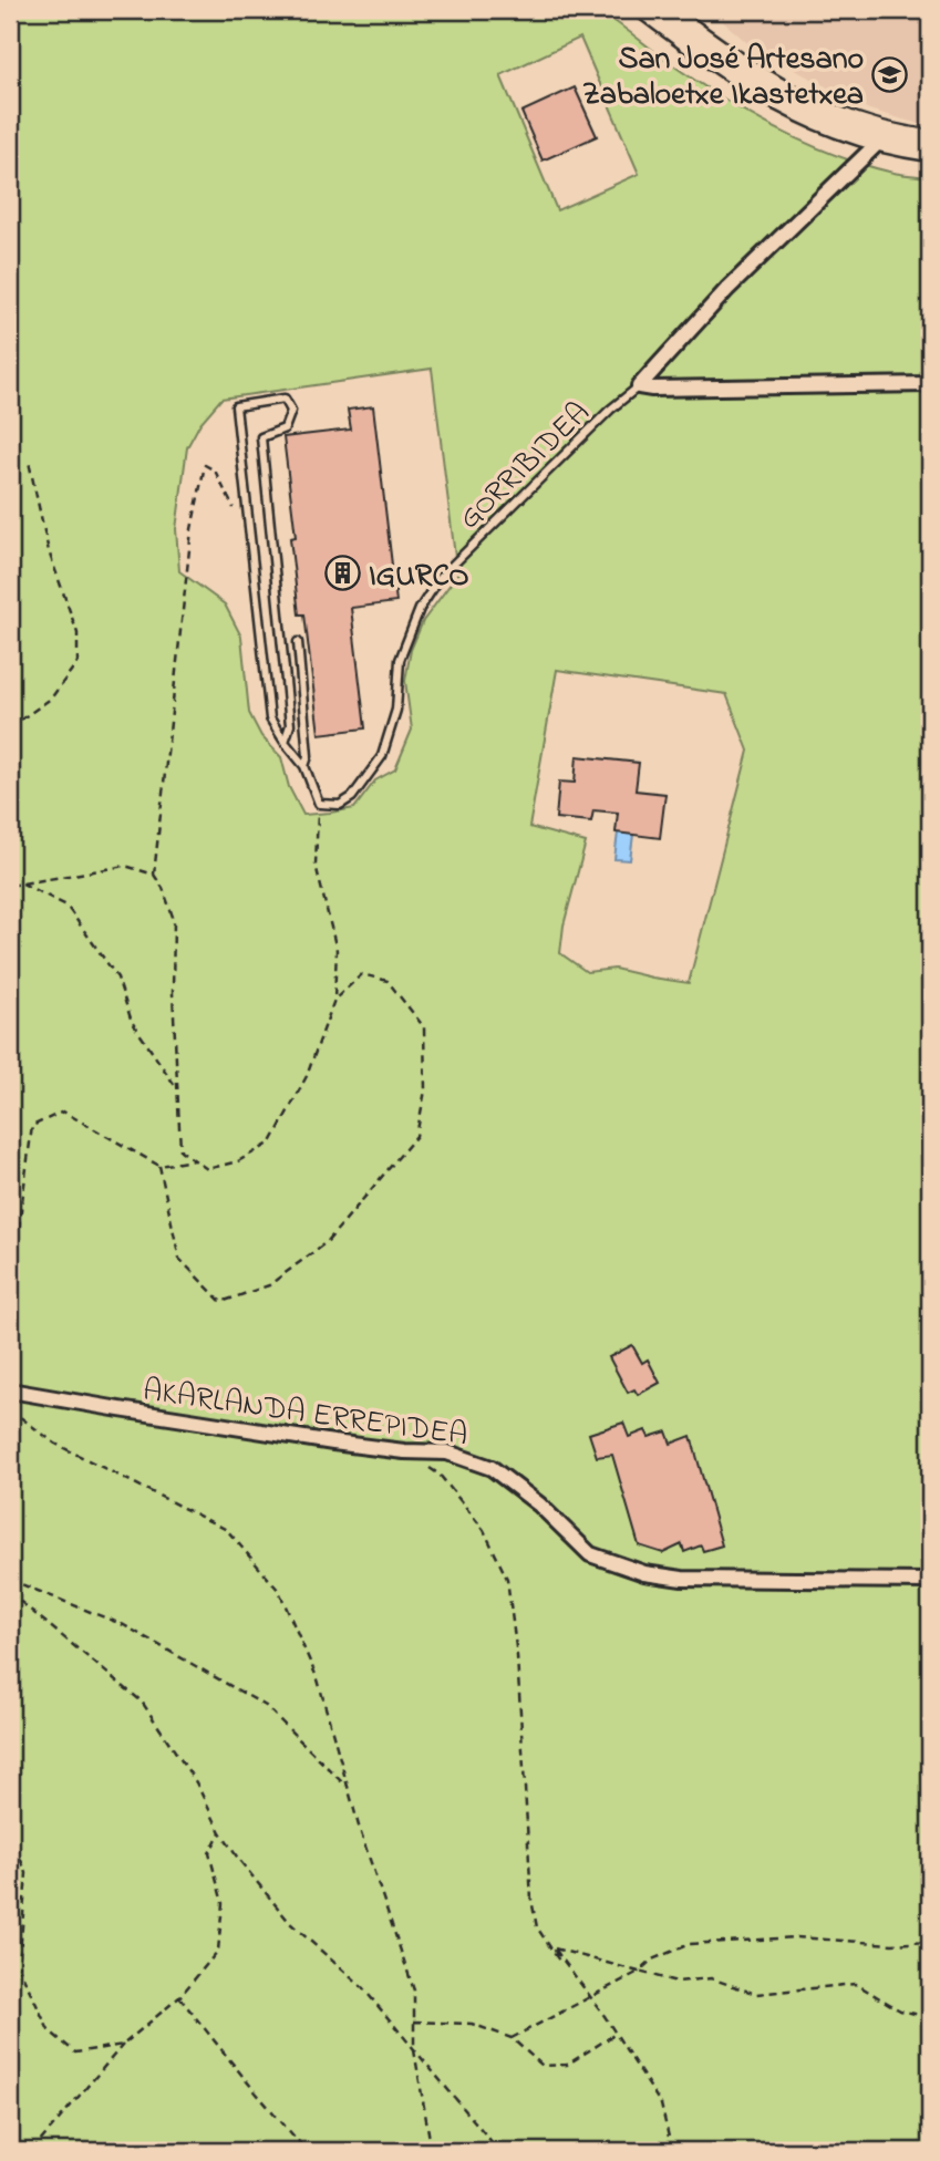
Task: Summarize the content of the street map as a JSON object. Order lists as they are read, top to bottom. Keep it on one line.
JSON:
{"streets":{"street":["AKARLANDA ERREPIDEA"],"lane":["GORRIBIDEA"]},"places":{"school or university":["San José Artesano Zabaloetxe Ikastetxea"],"building":["IGURCO"]}}
